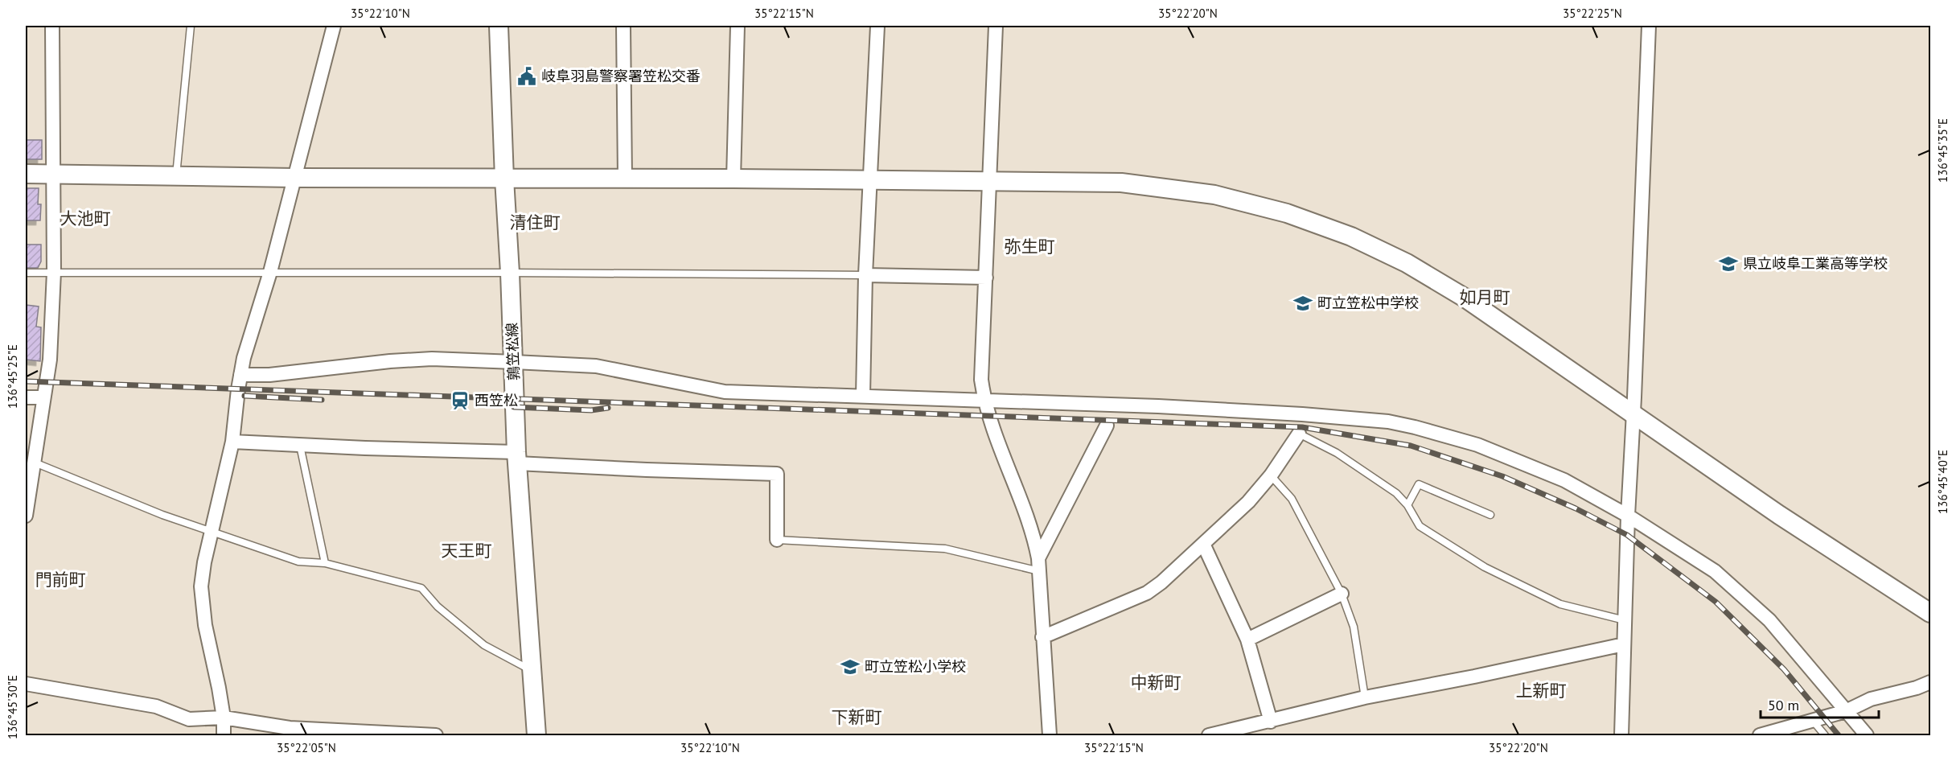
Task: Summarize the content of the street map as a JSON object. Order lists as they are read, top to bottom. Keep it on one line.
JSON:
{"streets":{"street":["鶉笠松線"]},"districts":["大池町","清住町","弥生町","如月町","天王町","門前町","中新町","上新町","下新町"],"places":{"public building":["岐阜羽島警察署笠松交番"],"school or university":["県立岐阜工業高等学校","町立笠松中学校","町立笠松小学校"],"station":["西笠松"]},"scale_bar":"50 m","coordinates":["35°22'10\"N","35°22'15\"N","35°22'20\"N","35°22'25\"N","136°45'35\"E","136°45'25\"E","136°45'40\"E","136°45'30\"E","35°22'05\"N"]}
